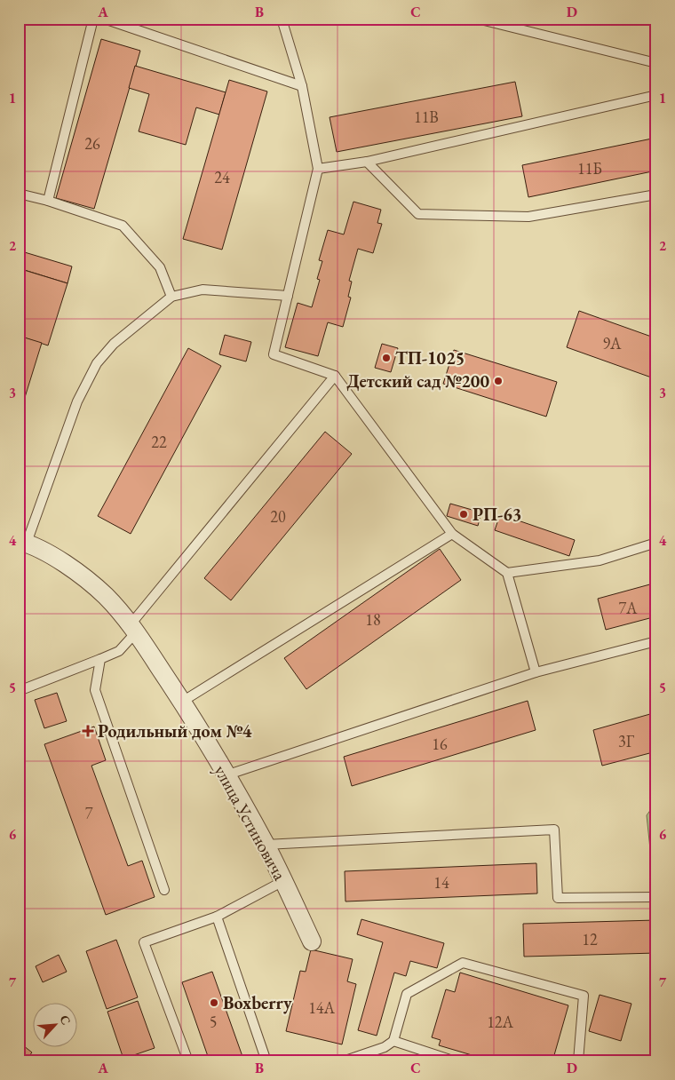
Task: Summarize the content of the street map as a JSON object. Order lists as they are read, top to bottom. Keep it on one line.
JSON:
{"streets":{"street":["улица Устиновича"]},"places":{"other":["ТП-1025","Детский сад №200","РП-63","Boxberry"],"health":["Родильный дом №4"]},"house_numbers":["11В","26","11Б","24","9А","22","20","7А","18","3Г","16","7","14","12","14А","5","12А"],"north":"top right","grid":{"columns":["A","B","C","D"],"rows":["1","2","3","4","5","6","7"]}}
